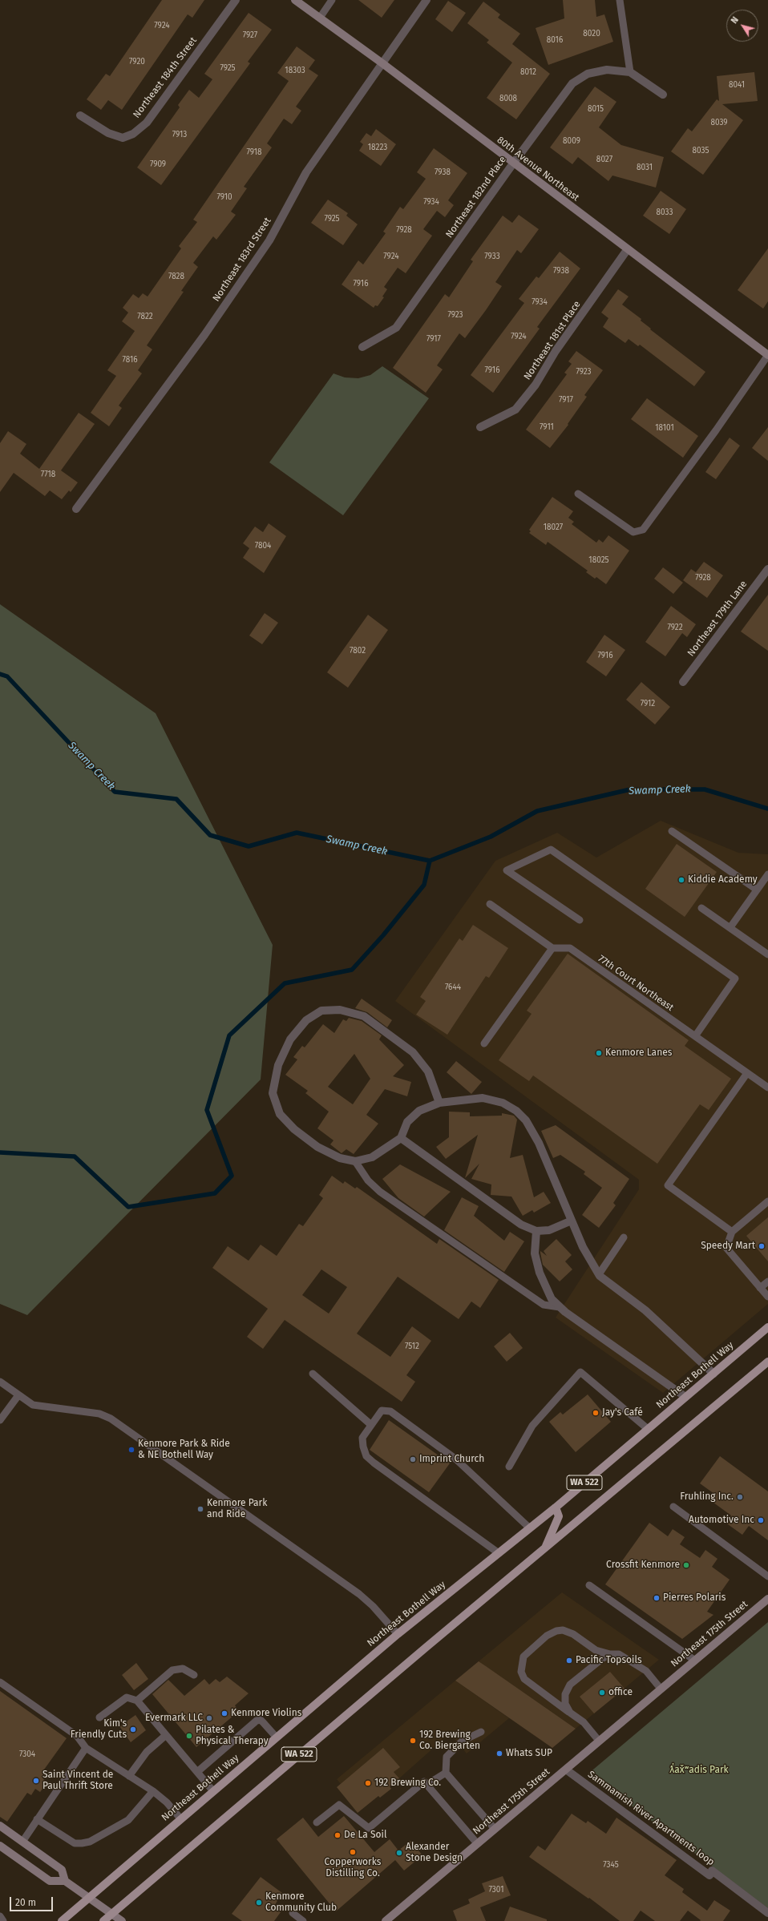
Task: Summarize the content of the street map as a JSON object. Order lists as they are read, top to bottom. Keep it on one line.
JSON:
{"streets":{"main road":["Northeast Bothell Way","WA 522"],"street":["Northeast 184th Street","80th Avenue Northeast","Northeast 182nd Place","Northeast 183rd Street","Northeast 181st Place","Northeast 179th Lane","Northeast 175th Street","Sammamish River Apartments loop"],"lane":["77th Court Northeast"]},"crossings":[["80th Avenue Northeast","Northeast 182nd Place"],["80th Avenue Northeast","Northeast 183rd Street"],["80th Avenue Northeast","Northeast 181st Place"],["Northeast 175th Street","Sammamish River Apartments loop"]],"water":["Swamp Creek"],"parks":["ƛ̕ax̌ʷadis Park"],"places":["Kiddie Academy","Kenmore Lanes","Speedy Mart","Jay's Café","Kenmore Park & Ride & NE Bothell Way","Imprint Church","Fruhling Inc.","Kenmore Park and Ride","Automotive Inc","Crossfit Kenmore","Pierres Polaris","Pacific Topsoils","office","Kenmore Violins","Evermark LLC","Kim's Friendly Cuts","Pilates & Physical Therapy","192 Brewing Co. Biergarten","Whats SUP","Saint Vincent de Paul Thrift Store","192 Brewing Co.","De La Soil","Copperworks Distilling Co.","Alexander Stone Design","Kenmore Community Club"],"house_numbers":["7924","8020","7927","8016","7920","7925","18303","8012","8041","8008","8015","8039","7913","8009","18223","8035","7918","8027","7909","8031","7938","7910","7934","8033","7925","7928","7924","7933","7938","7828","7916","7934","7923","7822","7924","7917","7816","7916","7923","7917","7911","18101","7718","18027","7804","18025","7928","7922","7802","7916","7912","7644","7512","7304","7345","7301"],"scale_bar":"20 m","north":"top left"}
